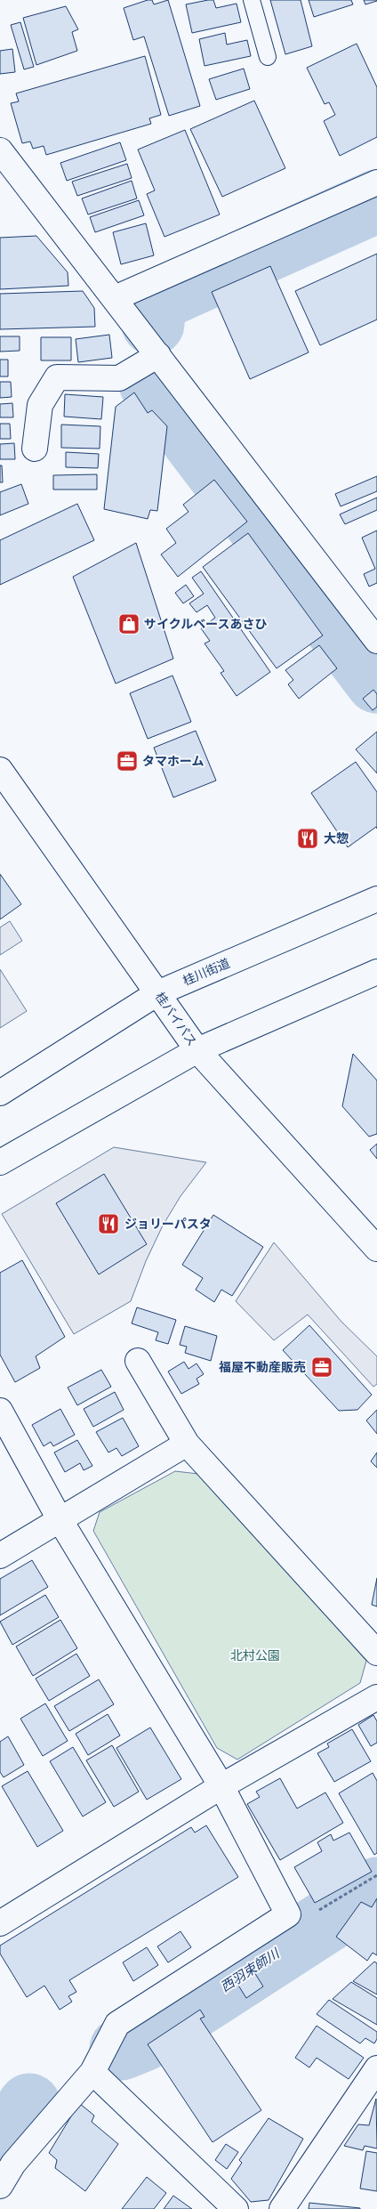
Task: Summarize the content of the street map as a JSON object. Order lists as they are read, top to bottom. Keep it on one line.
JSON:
{"streets":{"main road":["桂川街道","桂バイパス"]},"crossings":[["桂川街道","桂バイパス"]],"water":["西羽束師川"],"parks":["北村公園"],"places":{"shop":["サイクルベースあさひ"],"office":["タマホーム","福屋不動産販売"],"restaurant":["大惣","ジョリーパスタ"]}}
